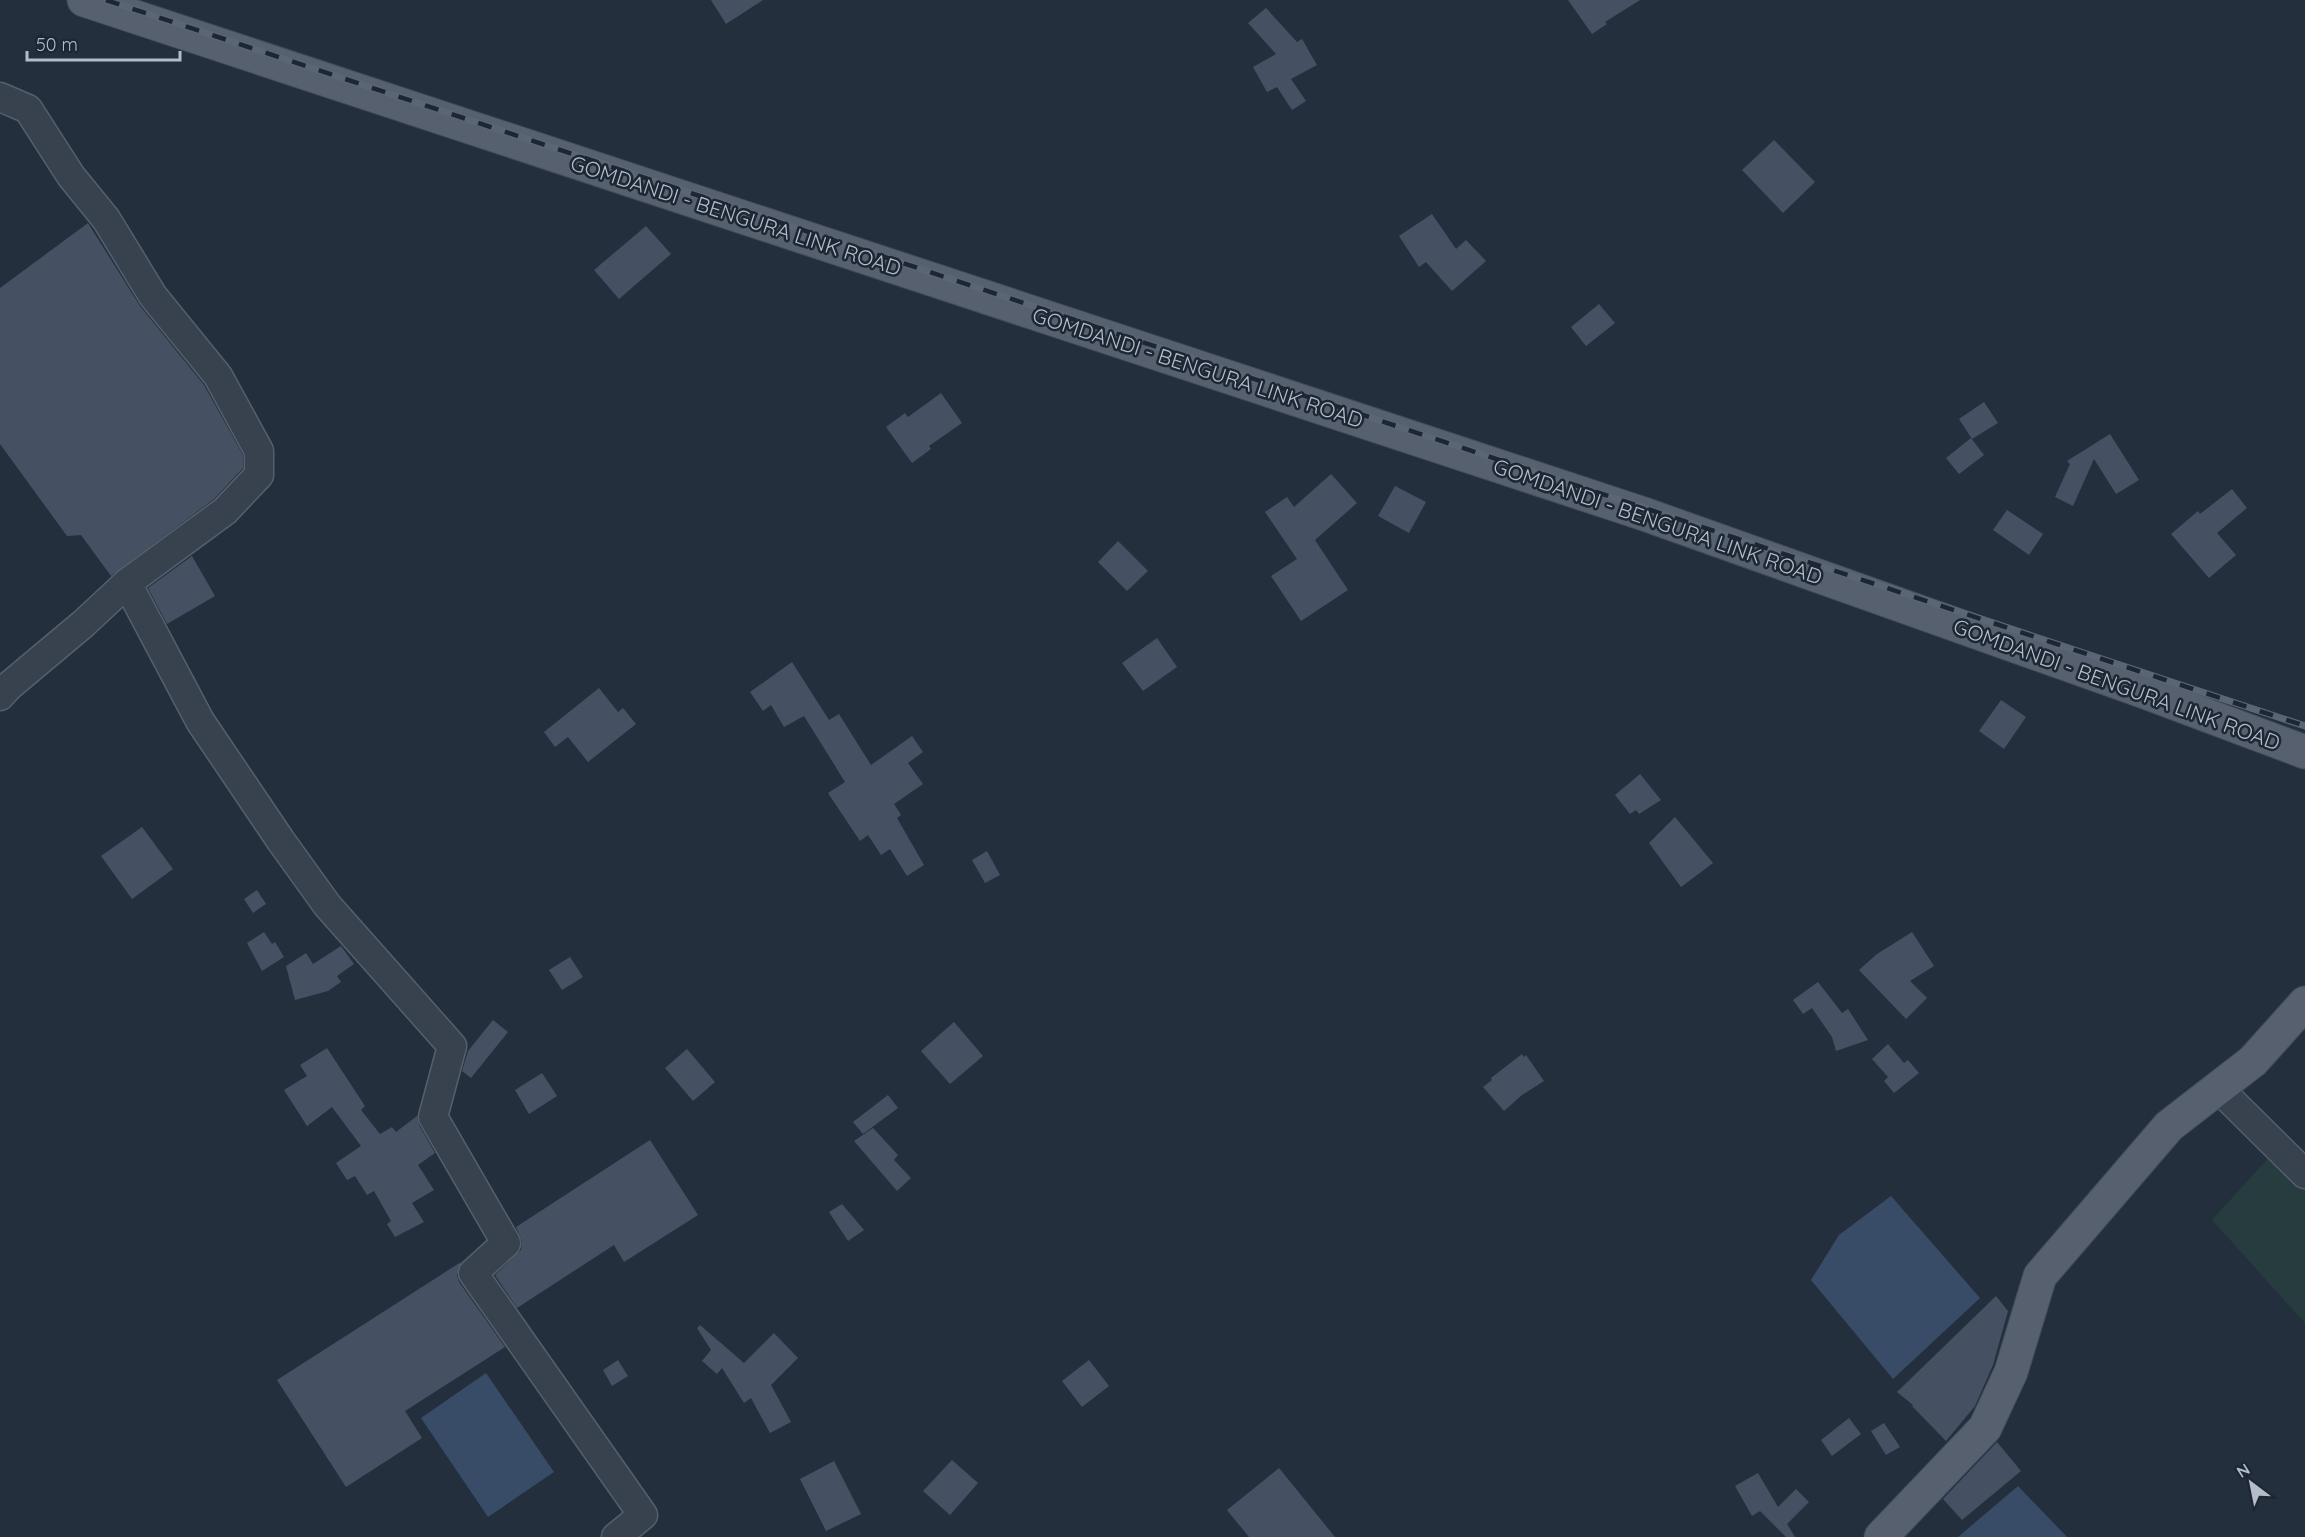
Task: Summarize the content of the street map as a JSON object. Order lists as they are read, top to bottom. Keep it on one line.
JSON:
{"streets":{"main road":["GOMDANDI - BENGURA LINK ROAD"]},"scale_bar":"50 m","north":"top left"}
